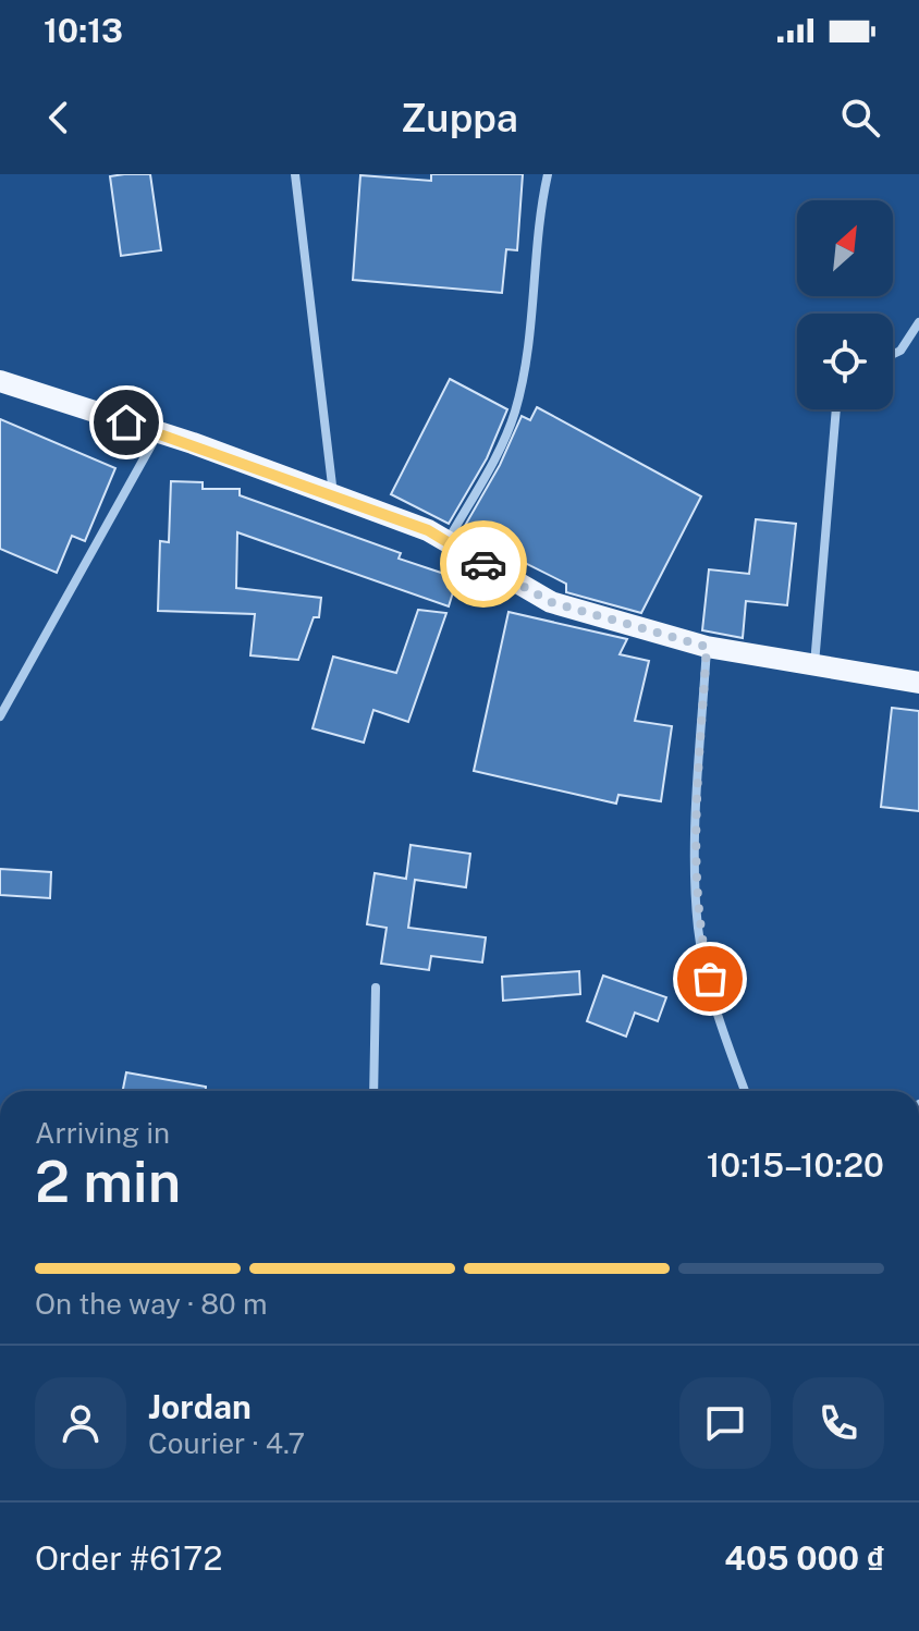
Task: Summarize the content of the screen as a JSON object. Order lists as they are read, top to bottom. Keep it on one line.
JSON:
{"north":"top right","page":{"status":"10:13","header":"Zuppa","heading":["2 min","Arriving in","10:15–10:20"],"panel":["Jordan","Courier · 4.7","Order #6172","405 000 ₫"],"bar":"On the way · 80 m"}}
